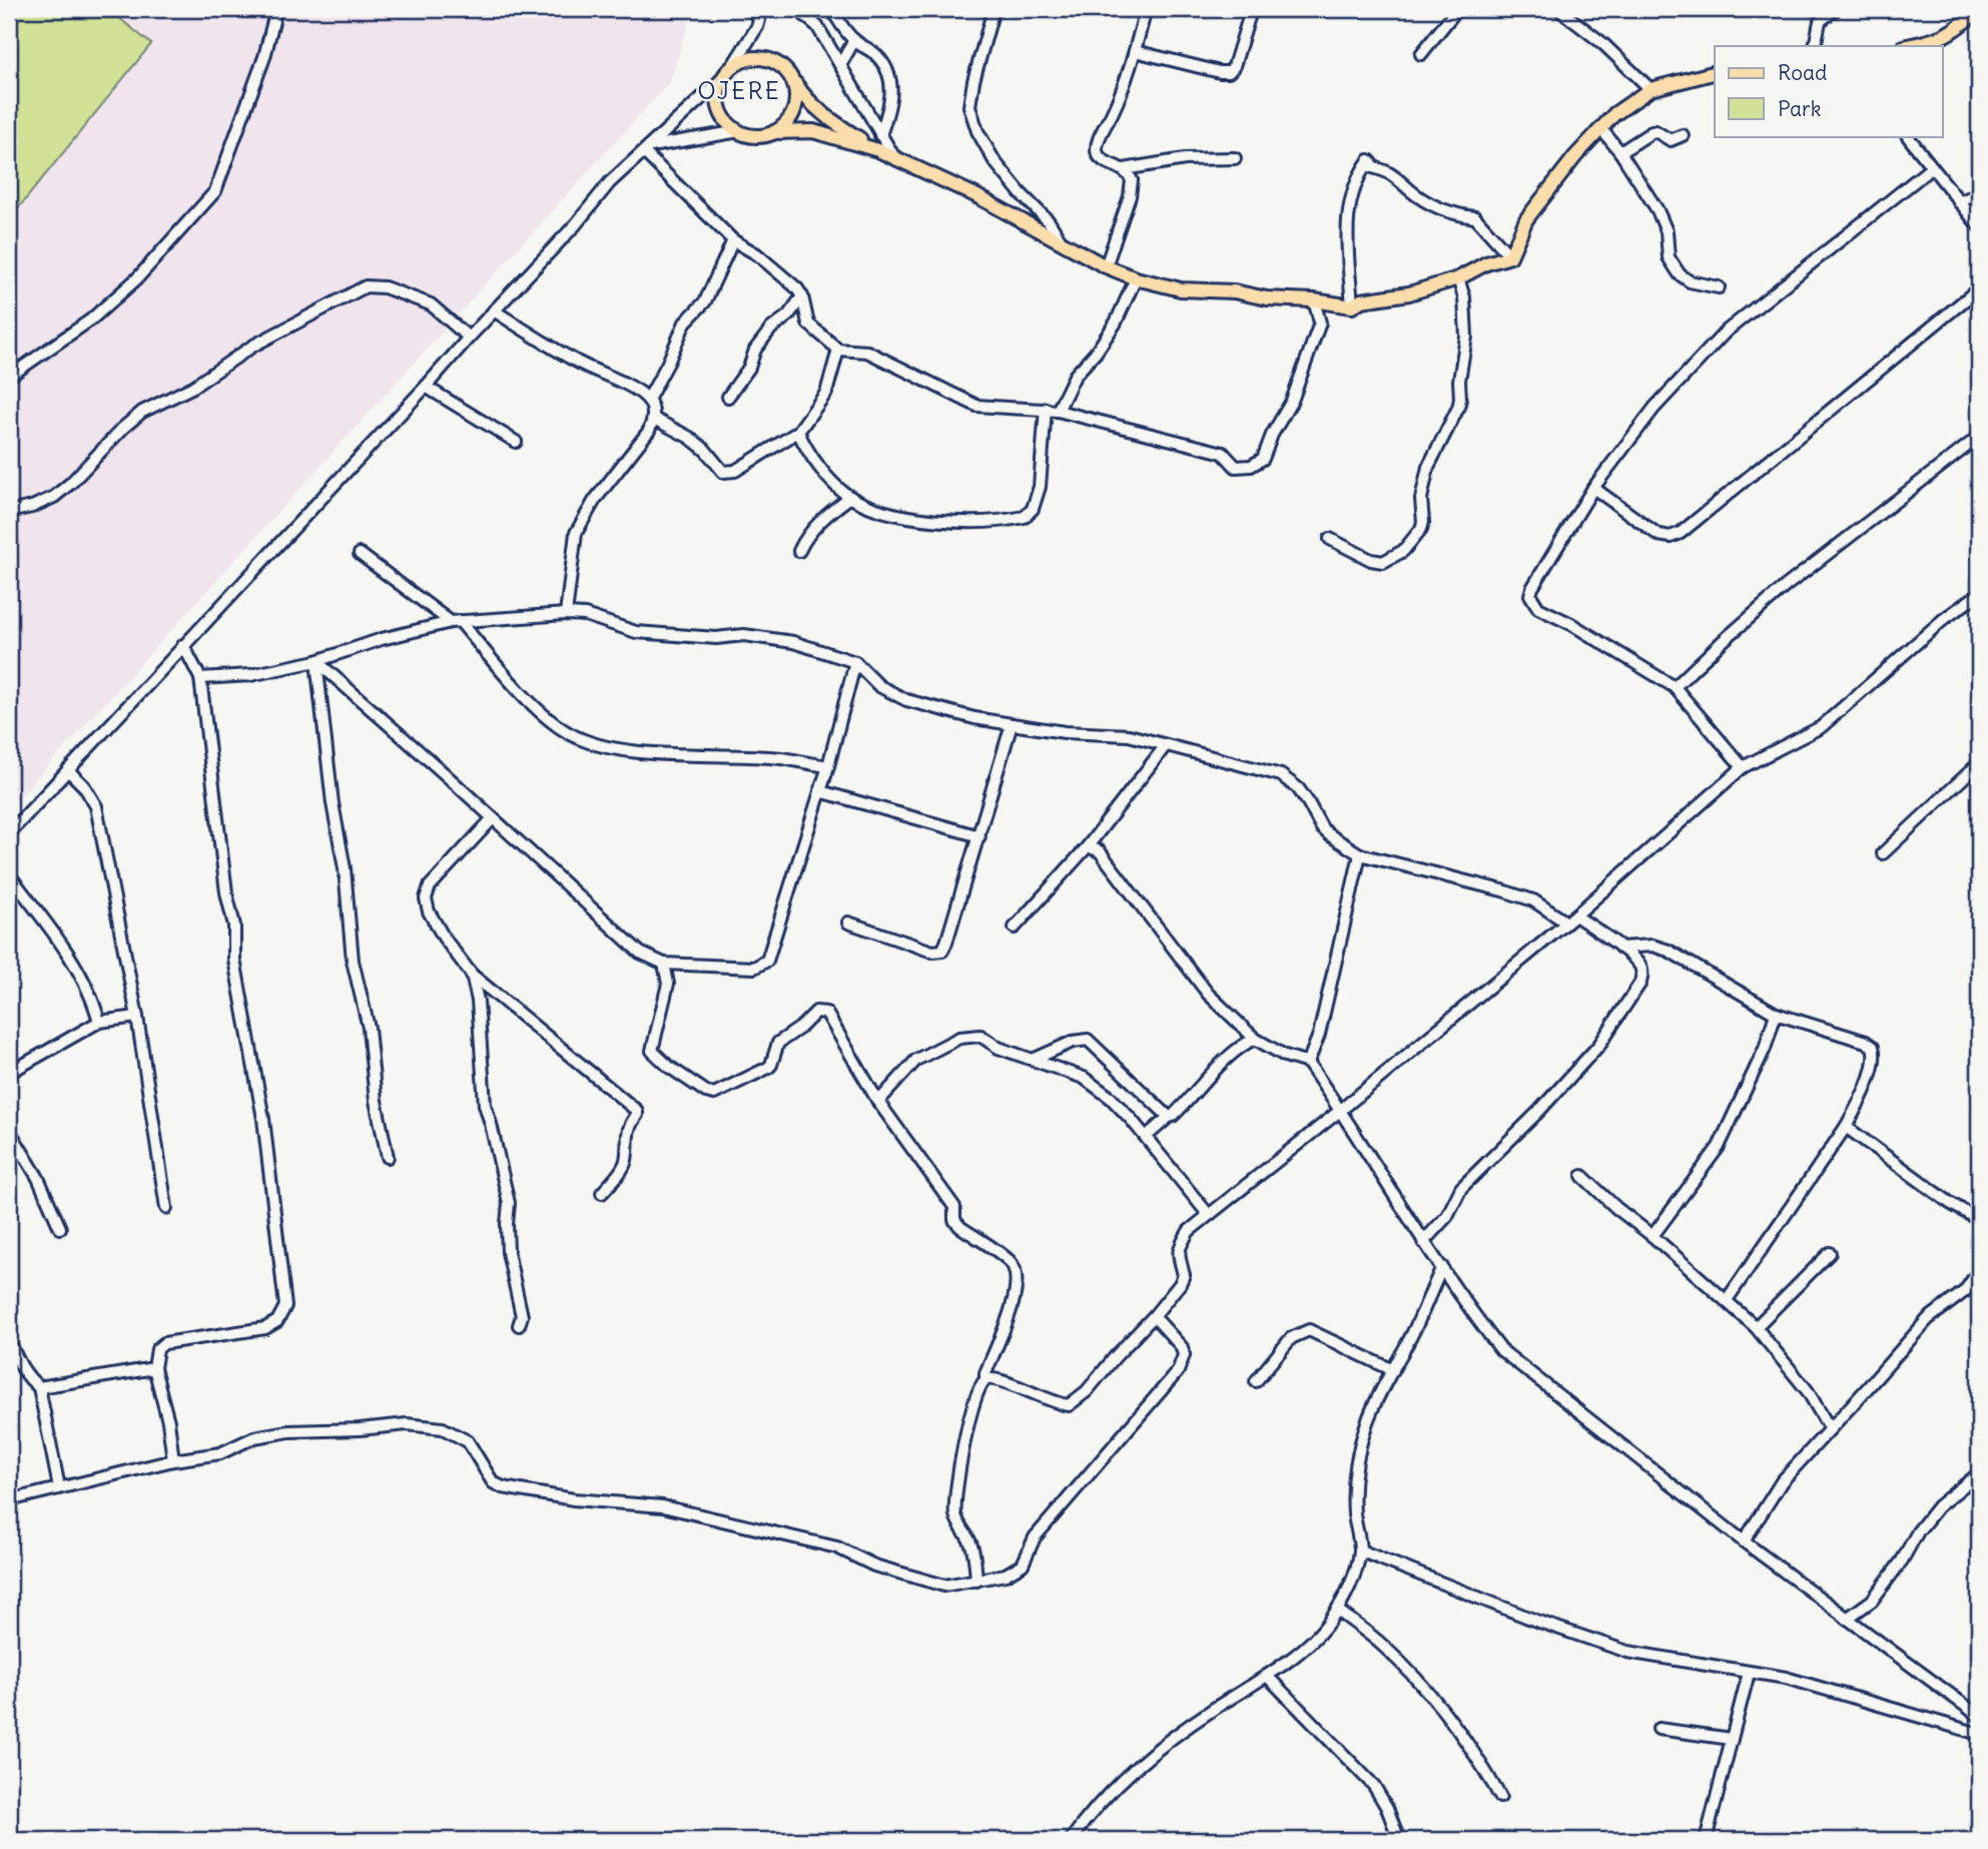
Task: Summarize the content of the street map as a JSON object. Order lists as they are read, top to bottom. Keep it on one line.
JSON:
{"districts":["OJERE"],"legend":["Road","Park"]}
